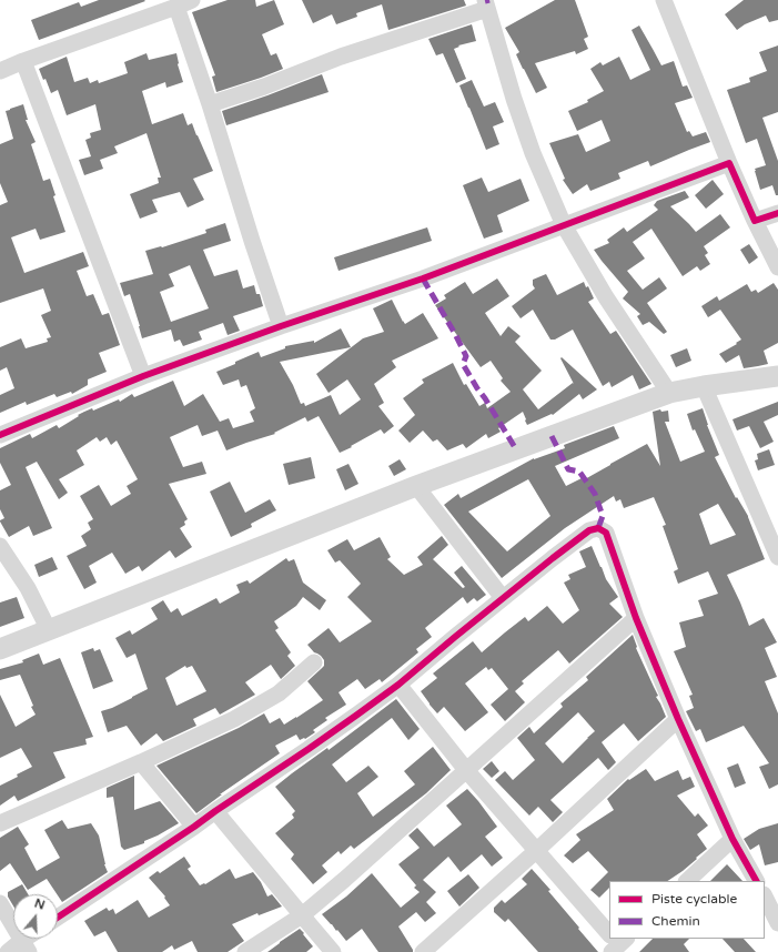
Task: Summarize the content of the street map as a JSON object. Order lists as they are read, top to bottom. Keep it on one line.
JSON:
{"legend":["Piste cyclable","Chemin"],"north":"top"}
